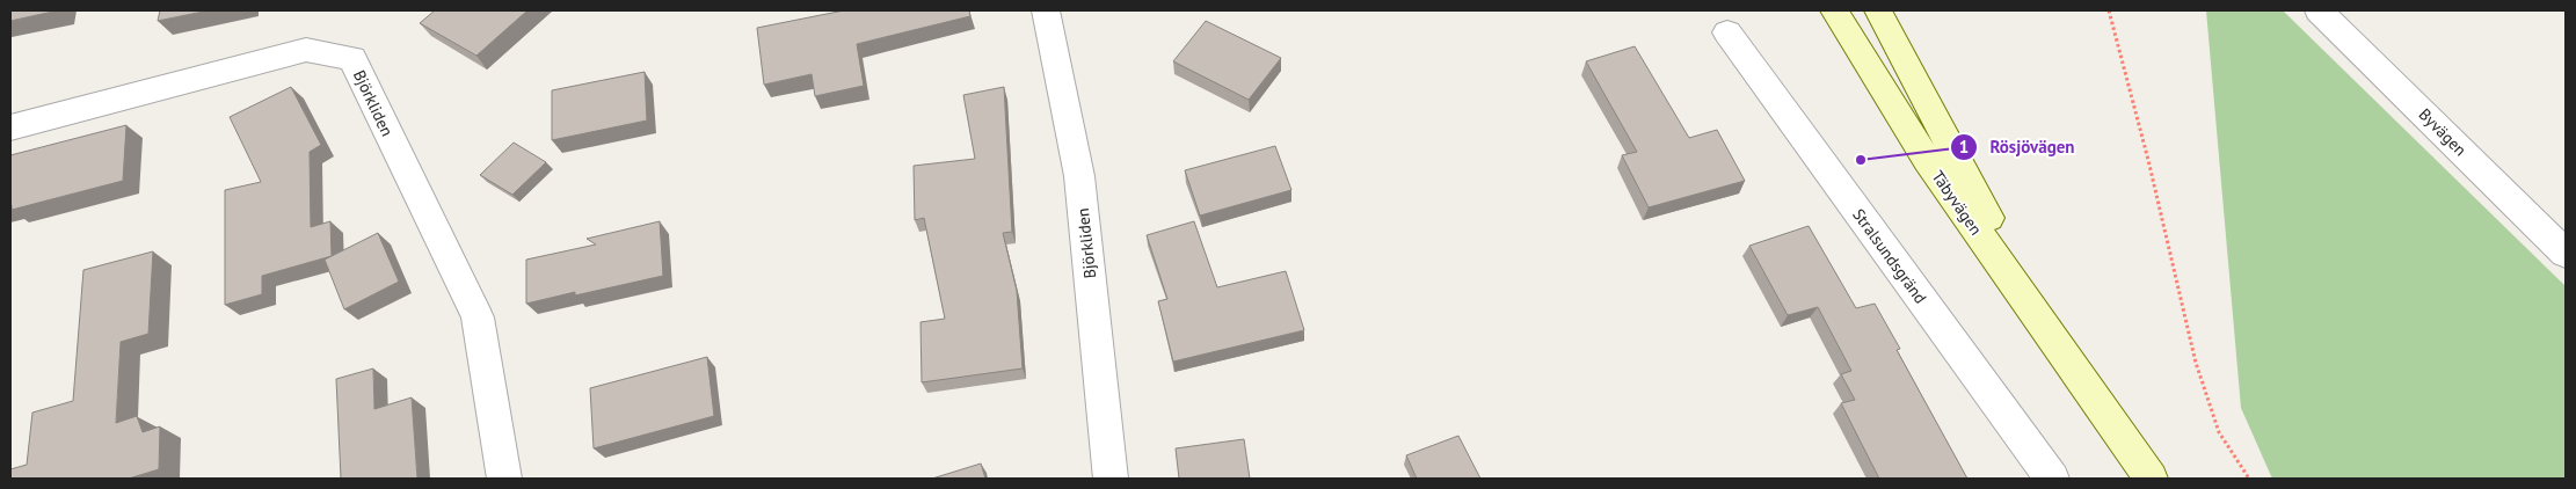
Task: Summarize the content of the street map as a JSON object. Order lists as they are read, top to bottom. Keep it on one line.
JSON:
{"streets":{"main road":["Täbyvägen"],"street":["Björkliden","Byvägen","Stralsundsgränd"]},"places":["Rösjövägen"]}
